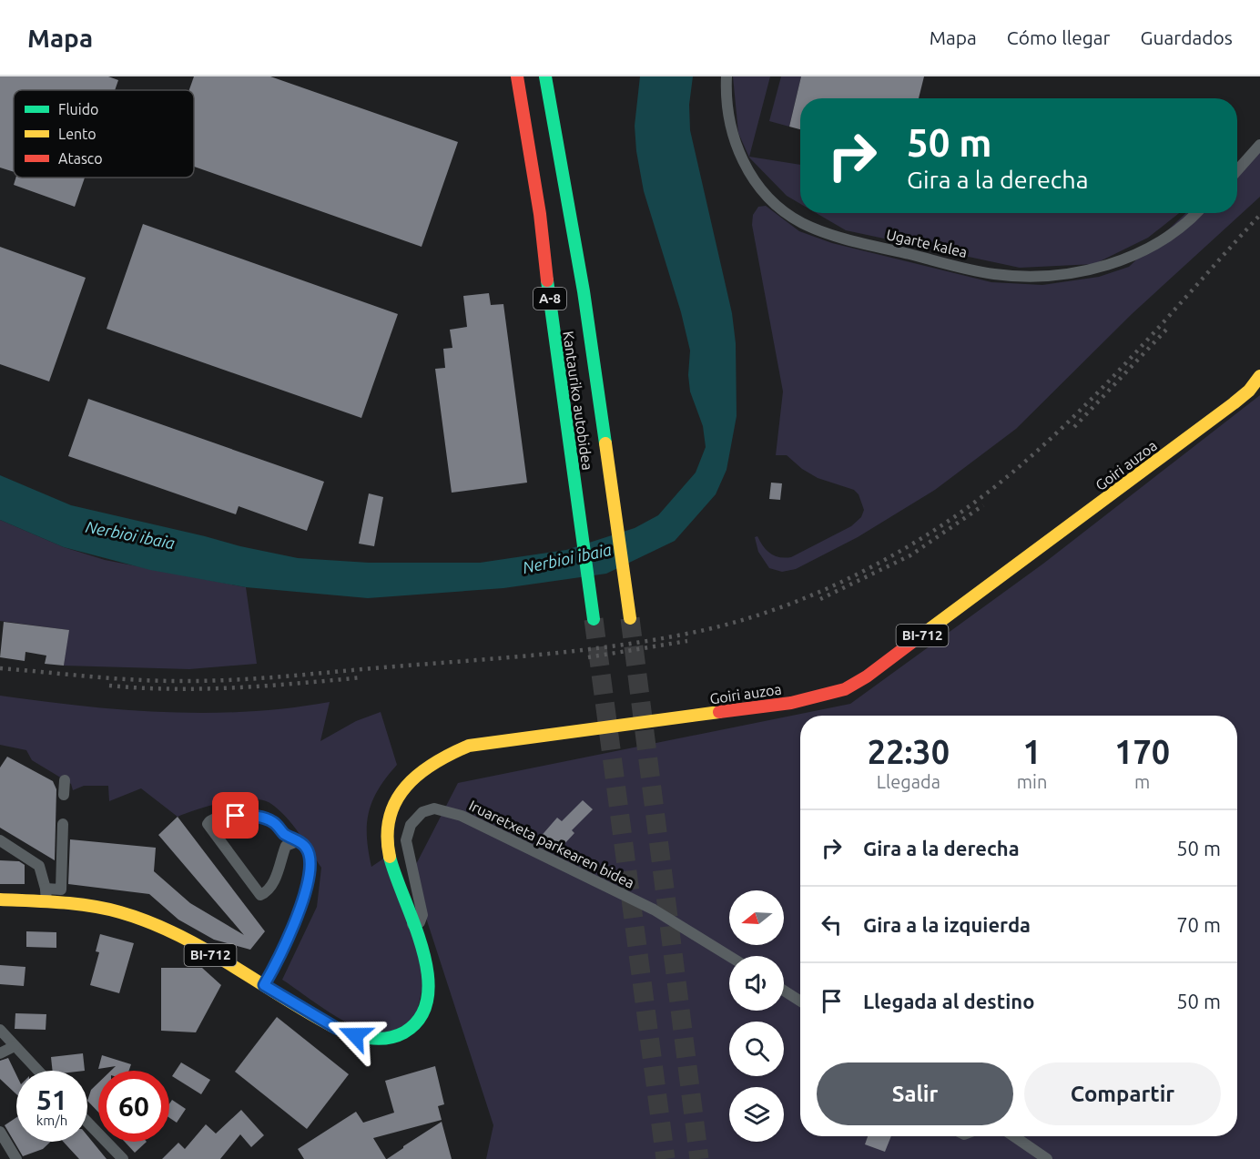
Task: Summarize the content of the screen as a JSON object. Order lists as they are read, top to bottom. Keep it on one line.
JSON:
{"streets":{"main road":["A-8","Kantauriko autobidea","Goiri auzoa","BI-712"],"street":["Ugarte kalea","Iruaretxeta parkearen bidea"]},"crossings":[["Goiri auzoa","BI-712"],["Goiri auzoa","Iruaretxeta parkearen bidea"]],"water":["Nerbioi ibaia"],"legend":["Fluido","Lento","Atasco"],"north":"left","page":{"header":"Mapa","nav":["Mapa","Cómo llegar","Guardados"],"turn":["50 m","Gira a la derecha"],"eta":["22:30","Llegada","1","min","170","m"],"list":[{"name":"Gira a la derecha","value":"50 m"},{"name":"Gira a la izquierda","value":"70 m"},{"name":"Llegada al destino","value":"50 m"}],"buttons":["Salir","Compartir"],"speed":"51 km/h","limit":"60"}}
